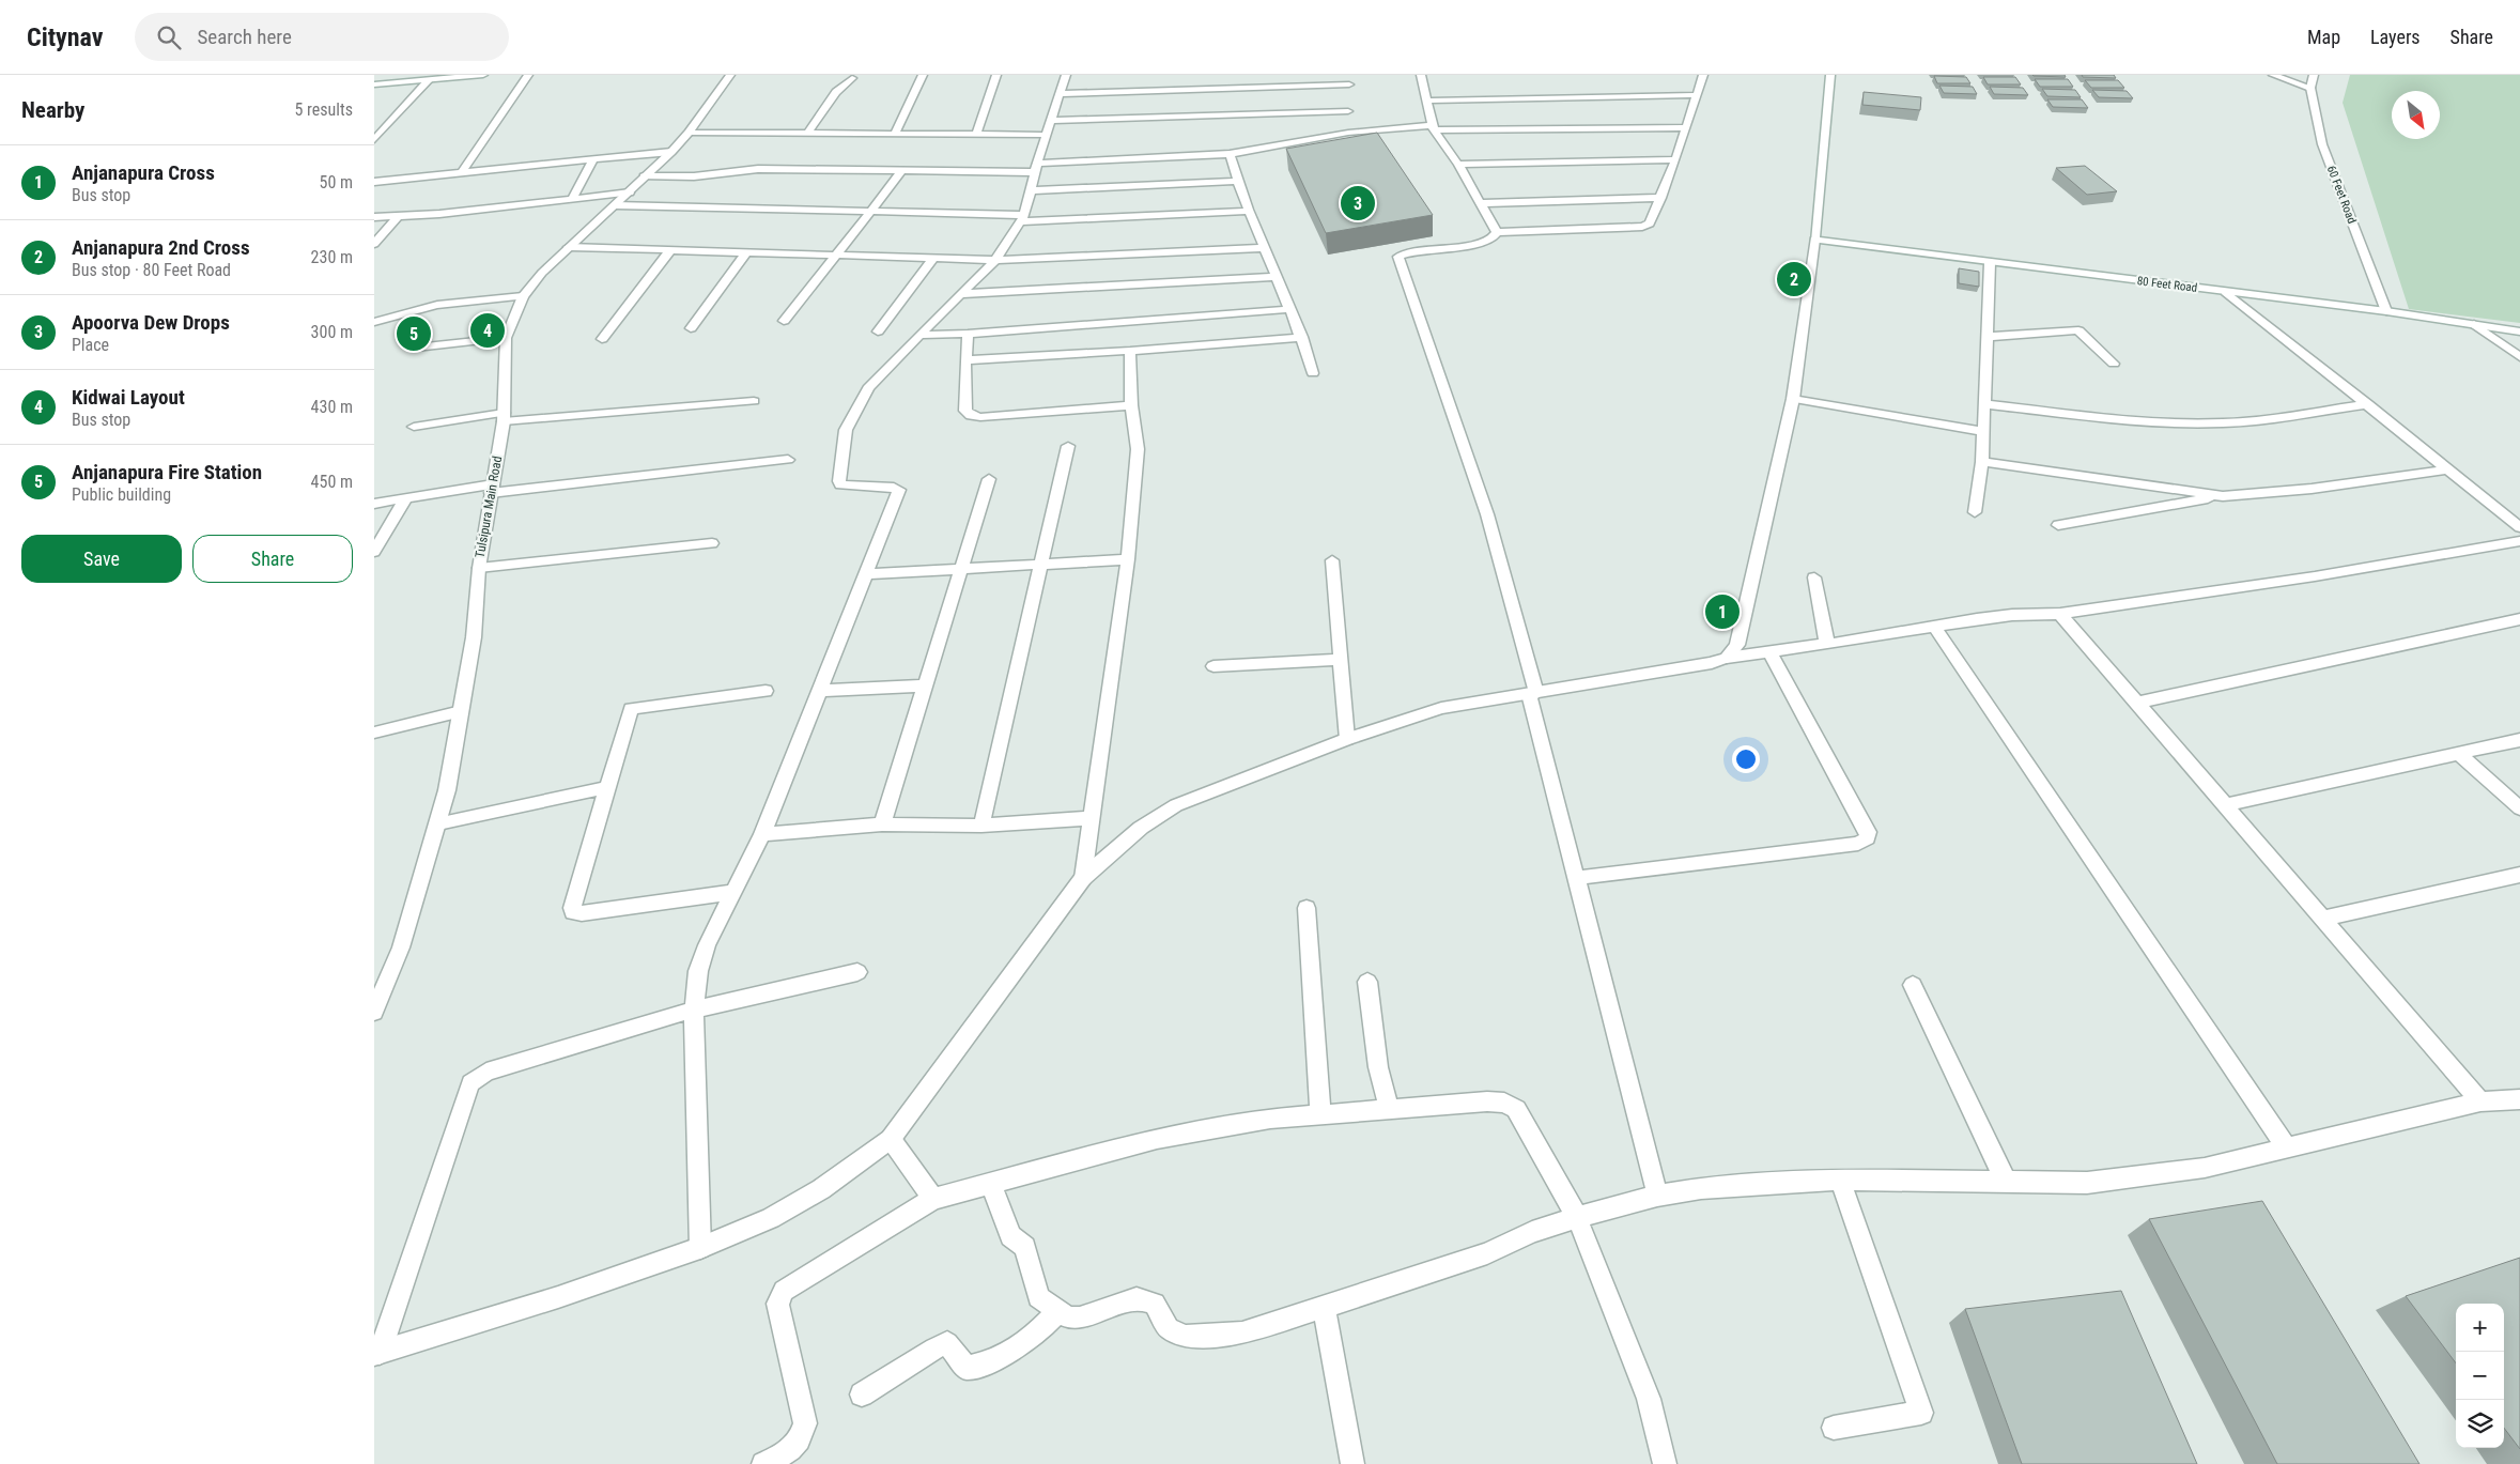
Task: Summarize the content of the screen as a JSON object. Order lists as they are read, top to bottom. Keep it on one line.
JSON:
{"streets":{"street":["60 Feet Road","80 Feet Road","Tulsipura Main Road"]},"crossings":[["60 Feet Road","80 Feet Road"]],"north":"bottom right","page":{"header":"Citynav","search":"Search here","nav":["Map","Layers","Share"],"heading":["Nearby","5 results"],"list":[{"mark":"1","name":"Anjanapura Cross","note":"Bus stop","value":"50 m"},{"mark":"2","name":"Anjanapura 2nd Cross","note":"Bus stop · 80 Feet Road","value":"230 m"},{"mark":"3","name":"Apoorva Dew Drops","note":"Place","value":"300 m"},{"mark":"4","name":"Kidwai Layout","note":"Bus stop","value":"430 m"},{"mark":"5","name":"Anjanapura Fire Station","note":"Public building","value":"450 m"}],"pins":["3","2","4","5","1"],"buttons":["Save","Share"],"map_buttons":["+","−"]}}
